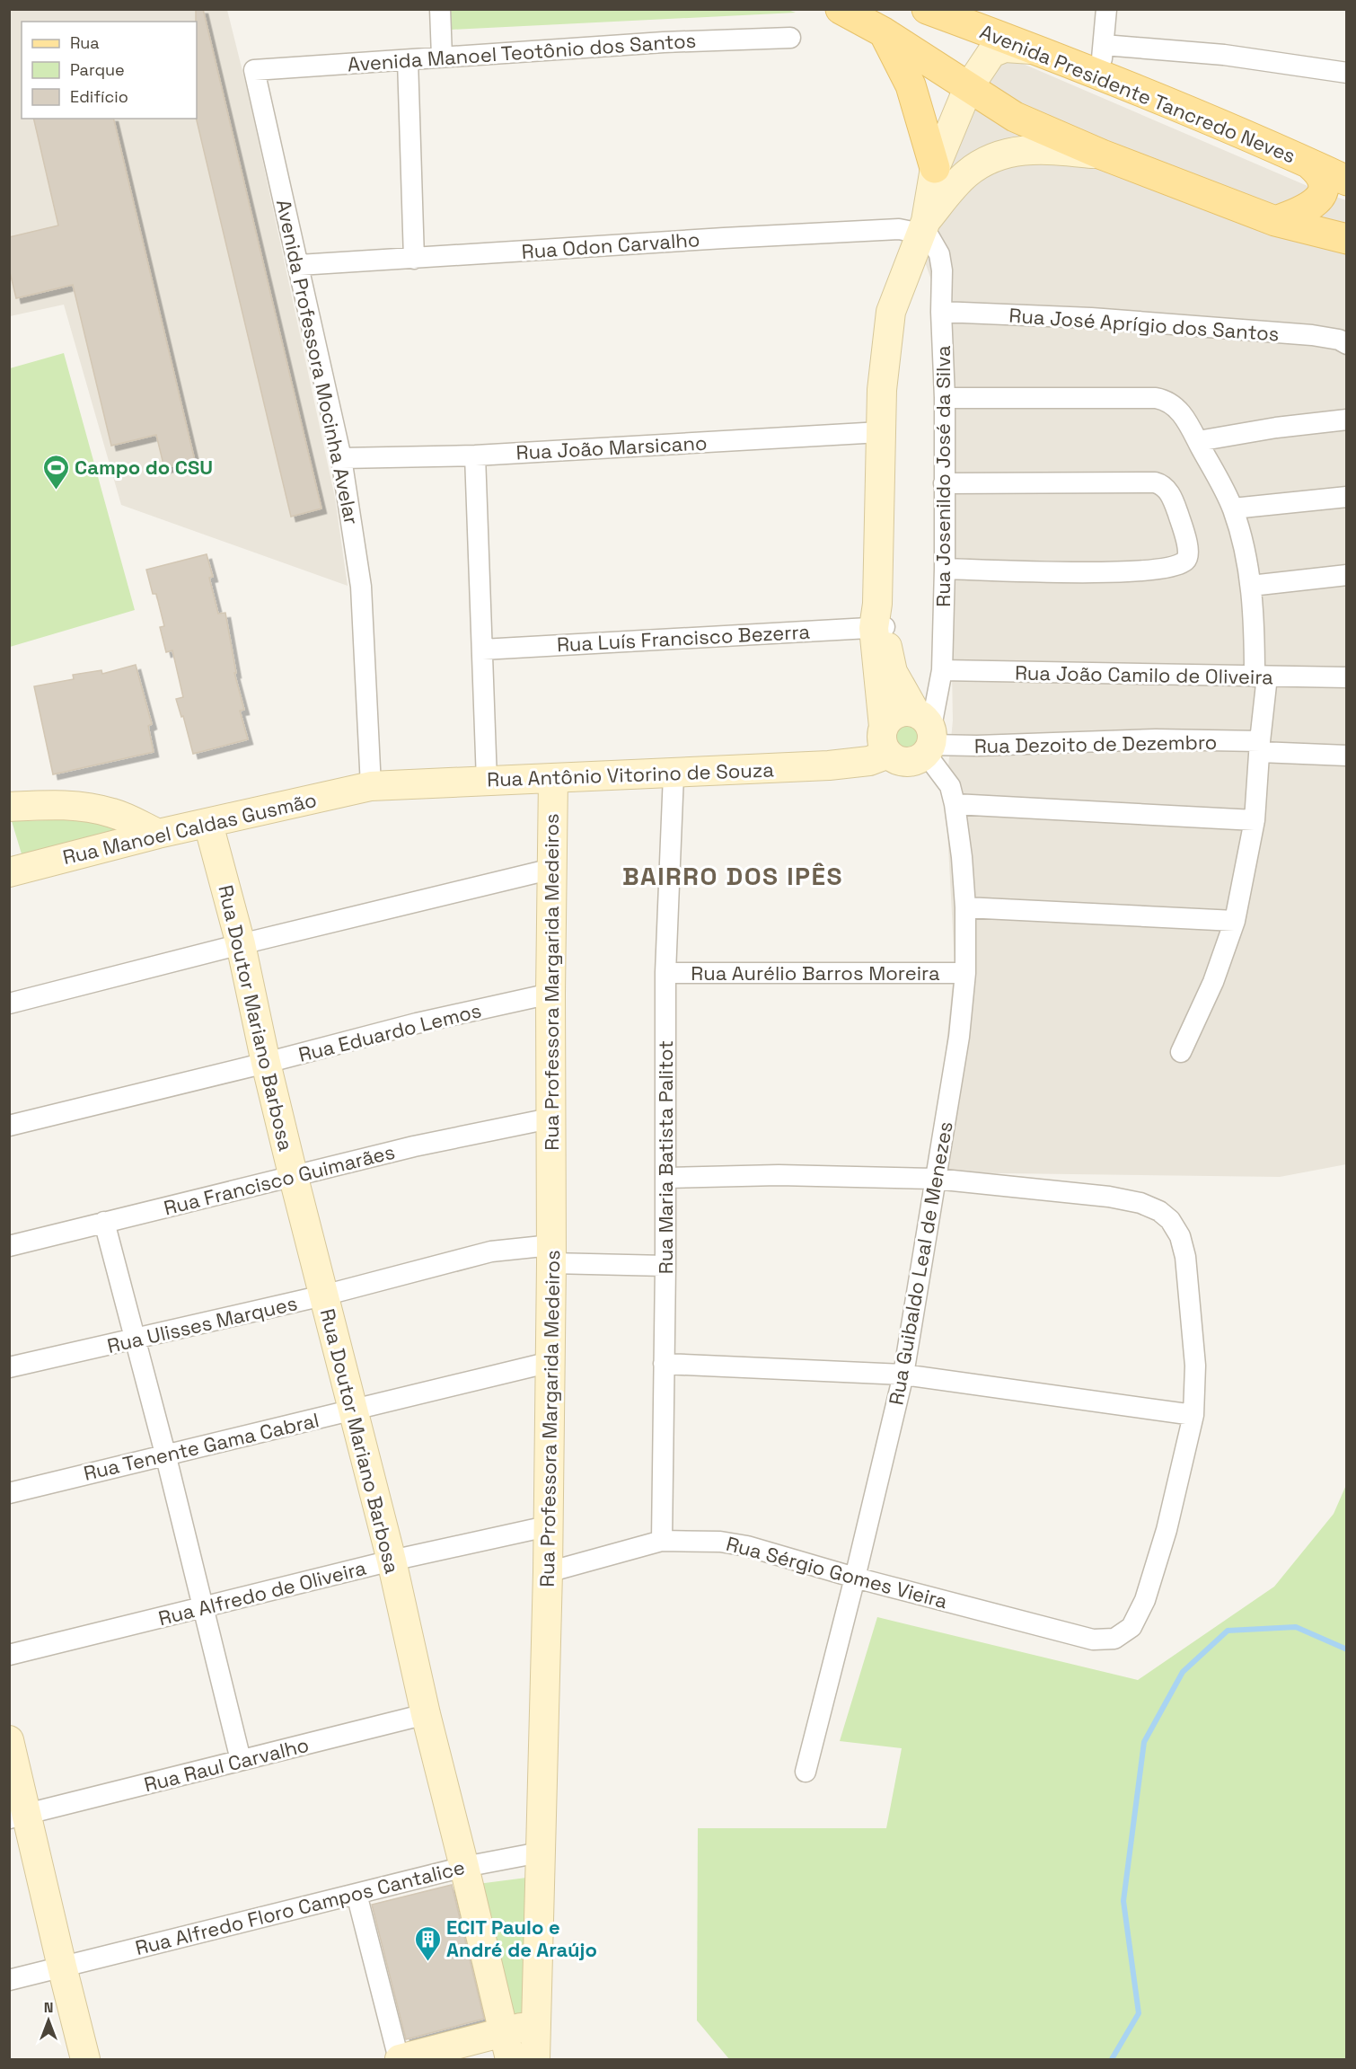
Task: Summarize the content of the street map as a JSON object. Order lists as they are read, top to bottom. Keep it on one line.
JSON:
{"streets":{"main road":["Avenida Presidente Tancredo Neves","Rua Antônio Vitorino de Souza","Rua Manoel Caldas Gusmão","Rua Professora Margarida Medeiros","Rua Doutor Mariano Barbosa"],"street":["Avenida Manoel Teotônio dos Santos","Rua Odon Carvalho","Rua José Aprígio dos Santos","Avenida Professora Mocinha Avelar","Rua João Marsicano","Rua Josenildo José da Silva","Rua Luís Francisco Bezerra","Rua João Camilo de Oliveira","Rua Dezoito de Dezembro","Rua Aurélio Barros Moreira","Rua Eduardo Lemos","Rua Maria Batista Palitot","Rua Francisco Guimarães","Rua Guibaldo Leal de Menezes","Rua Ulisses Marques","Rua Tenente Gama Cabral","Rua Sérgio Gomes Vieira","Rua Alfredo de Oliveira","Rua Raul Carvalho","Rua Alfredo Floro Campos Cantalice"]},"crossings":[["Avenida Manoel Teotônio dos Santos","Avenida Professora Mocinha Avelar"],["Rua Odon Carvalho","Avenida Professora Mocinha Avelar"],["Rua Odon Carvalho","Rua Josenildo José da Silva"],["Rua José Aprígio dos Santos","Rua Josenildo José da Silva"],["Avenida Professora Mocinha Avelar","Rua João Marsicano"],["Avenida Professora Mocinha Avelar","Rua Antônio Vitorino de Souza"],["Avenida Professora Mocinha Avelar","Rua Manoel Caldas Gusmão"],["Rua Josenildo José da Silva","Rua João Camilo de Oliveira"],["Rua Josenildo José da Silva","Rua Dezoito de Dezembro"],["Rua Josenildo José da Silva","Rua Antônio Vitorino de Souza"],["Rua Josenildo José da Silva","Rua Guibaldo Leal de Menezes"],["Rua Dezoito de Dezembro","Rua Antônio Vitorino de Souza"],["Rua Dezoito de Dezembro","Rua Guibaldo Leal de Menezes"],["Rua Antônio Vitorino de Souza","Rua Manoel Caldas Gusmão"],["Rua Antônio Vitorino de Souza","Rua Professora Margarida Medeiros"],["Rua Antônio Vitorino de Souza","Rua Maria Batista Palitot"],["Rua Antônio Vitorino de Souza","Rua Guibaldo Leal de Menezes"],["Rua Manoel Caldas Gusmão","Rua Doutor Mariano Barbosa"],["Rua Aurélio Barros Moreira","Rua Maria Batista Palitot"],["Rua Aurélio Barros Moreira","Rua Guibaldo Leal de Menezes"],["Rua Professora Margarida Medeiros","Rua Eduardo Lemos"],["Rua Professora Margarida Medeiros","Rua Francisco Guimarães"],["Rua Professora Margarida Medeiros","Rua Ulisses Marques"],["Rua Professora Margarida Medeiros","Rua Tenente Gama Cabral"],["Rua Professora Margarida Medeiros","Rua Sérgio Gomes Vieira"],["Rua Professora Margarida Medeiros","Rua Alfredo de Oliveira"],["Rua Professora Margarida Medeiros","Rua Alfredo Floro Campos Cantalice"],["Rua Doutor Mariano Barbosa","Rua Eduardo Lemos"],["Rua Doutor Mariano Barbosa","Rua Francisco Guimarães"],["Rua Doutor Mariano Barbosa","Rua Ulisses Marques"],["Rua Doutor Mariano Barbosa","Rua Tenente Gama Cabral"],["Rua Doutor Mariano Barbosa","Rua Alfredo de Oliveira"],["Rua Doutor Mariano Barbosa","Rua Raul Carvalho"],["Rua Doutor Mariano Barbosa","Rua Alfredo Floro Campos Cantalice"],["Rua Maria Batista Palitot","Rua Ulisses Marques"],["Rua Maria Batista Palitot","Rua Sérgio Gomes Vieira"],["Rua Guibaldo Leal de Menezes","Rua Sérgio Gomes Vieira"]],"districts":["BAIRRO DOS IPÊS"],"places":{"sports":["Campo do CSU"],"building":["ECIT Paulo e André de Araújo"]},"legend":["Rua","Parque","Edifício"],"north":"top"}
